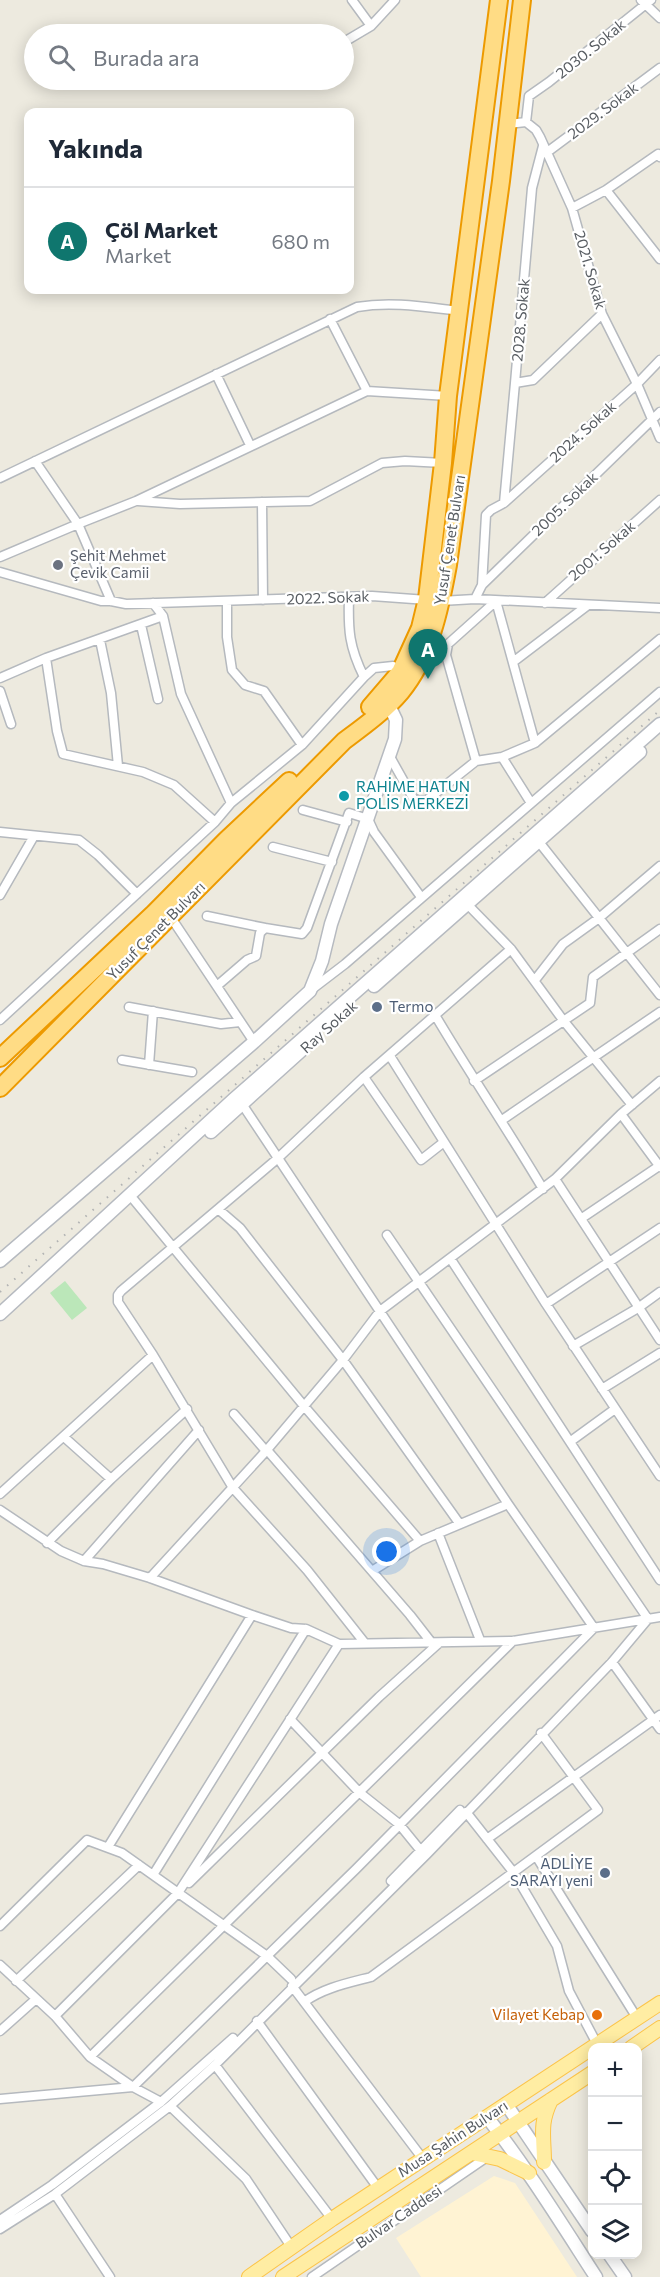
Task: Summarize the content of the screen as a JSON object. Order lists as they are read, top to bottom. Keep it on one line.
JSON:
{"streets":{"highway":["Yusuf Çenet Bulvarı"],"main road":["Musa Şahin Bulvarı"],"street":["2030. Sokak","2029. Sokak","2021. Sokak","2028. Sokak","2024. Sokak","2005. Sokak","2001. Sokak","2022. Sokak","Ray Sokak","Bulvar Caddesi"]},"crossings":[["2030. Sokak","2021. Sokak"],["2029. Sokak","2021. Sokak"],["2029. Sokak","2028. Sokak"],["2021. Sokak","2028. Sokak"],["2021. Sokak","2024. Sokak"],["2021. Sokak","2005. Sokak"],["2024. Sokak","2005. Sokak"],["2005. Sokak","2022. Sokak"],["Yusuf Çenet Bulvarı","2022. Sokak"],["2001. Sokak","2022. Sokak"]],"places":["Şehit Mehmet Çevik Camii","RAHİME HATUN POLİS MERKEZİ","Termo","ADLİYE SARAYI yeni","Vilayet Kebap"],"page":{"search":"Burada ara","heading":"Yakında","list":[{"mark":"A","name":"Çöl Market","note":"Market","value":"680 m"}],"pins":"A","map_buttons":["+","−"]}}
